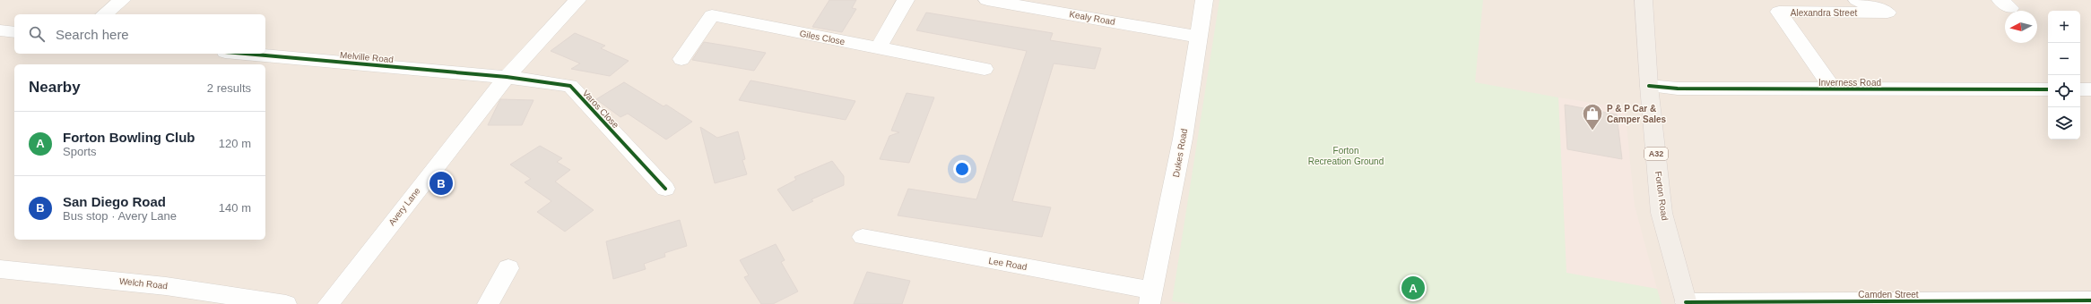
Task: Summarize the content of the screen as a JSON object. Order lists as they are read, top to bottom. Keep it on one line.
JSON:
{"streets":{"main road":["A32","Forton Road"],"street":["Alexandra Street","Kealy Road","Giles Close","Melville Road","Inverness Road","Varos Close","Dukes Road","Avery Lane","Lee Road","Welch Road","Camden Street"]},"crossings":[["Alexandra Street","Inverness Road"],["Kealy Road","Dukes Road"],["Melville Road","Varos Close"],["Melville Road","Avery Lane"],["Inverness Road","Forton Road"],["Varos Close","Avery Lane"],["Dukes Road","Lee Road"],["Forton Road","Camden Street"]],"parks":["Forton Recreation Ground"],"places":{"shop":["P & P Car & Camper Sales"]},"north":"left","page":{"map_buttons":["+","−"],"search":"Search here","heading":["Nearby","2 results"],"list":[{"mark":"A","name":"Forton Bowling Club","note":"Sports","value":"120 m"},{"mark":"B","name":"San Diego Road","note":"Bus stop · Avery Lane","value":"140 m"}],"pins":["B","A"]}}
